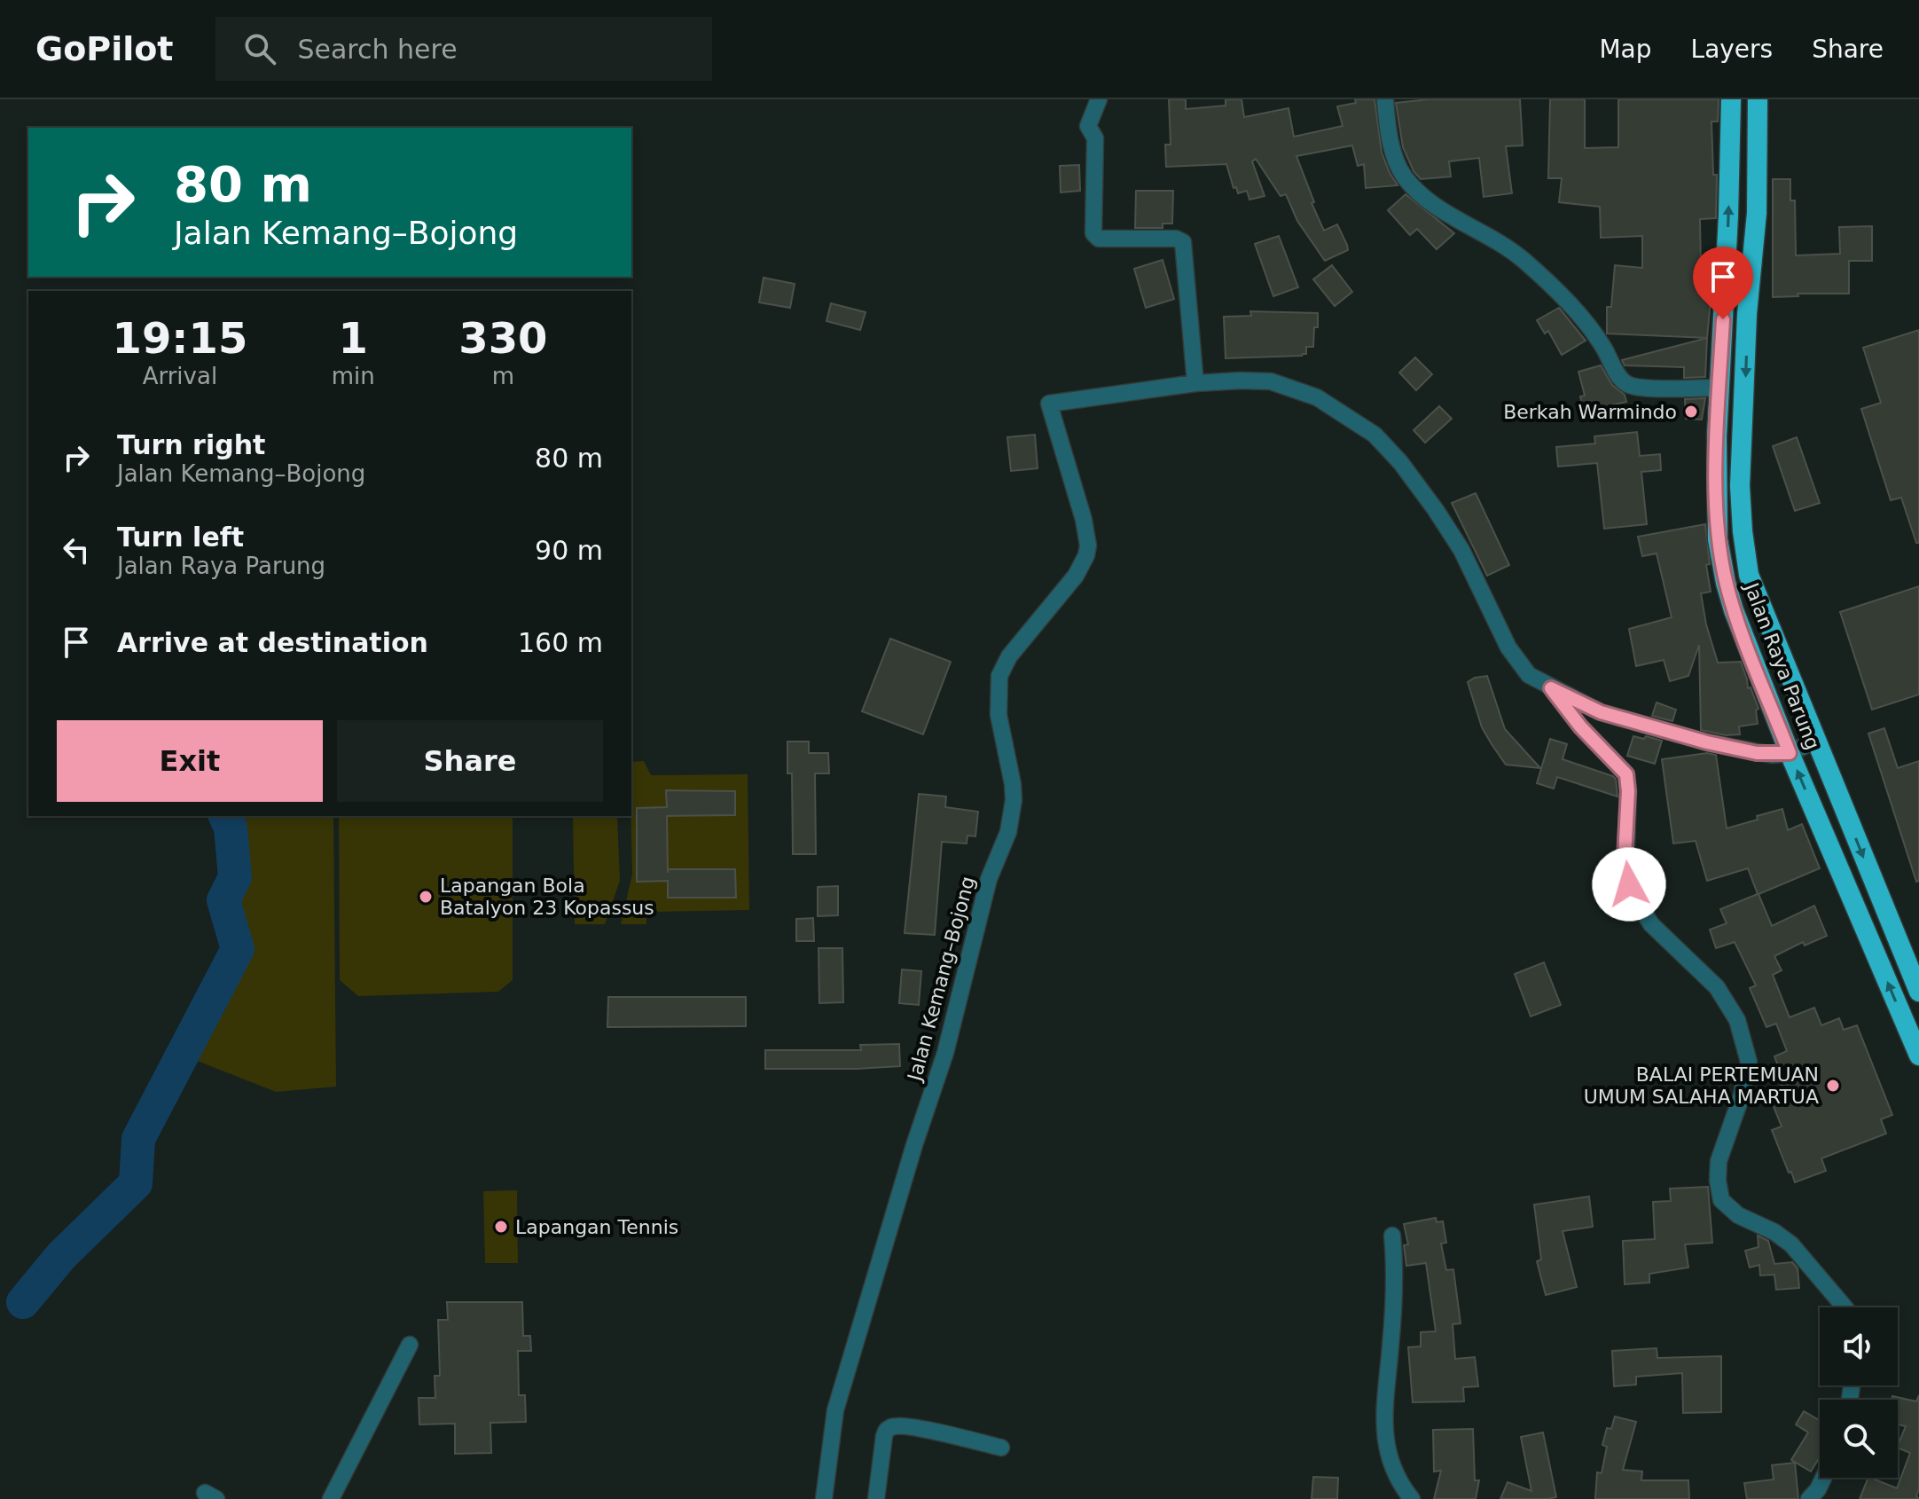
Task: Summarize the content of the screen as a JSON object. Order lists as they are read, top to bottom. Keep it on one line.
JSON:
{"streets":{"highway":["Jalan Raya Parung"],"street":["Jalan Kemang–Bojong"]},"crossings":[["Jalan Raya Parung","Jalan Kemang–Bojong"]],"places":["Berkah Warmindo","Lapangan Bola Batalyon 23 Kopassus","BALAI PERTEMUAN UMUM SALAHA MARTUA","Lapangan Tennis"],"page":{"header":"GoPilot","search":"Search here","nav":["Map","Layers","Share"],"turn":["80 m","Jalan Kemang–Bojong"],"eta":["19:15","Arrival","1","min","330","m"],"list":[{"name":"Turn right","note":"Jalan Kemang–Bojong","value":"80 m"},{"name":"Turn left","note":"Jalan Raya Parung","value":"90 m"},{"name":"Arrive at destination","value":"160 m"}],"buttons":["Exit","Share"]}}
